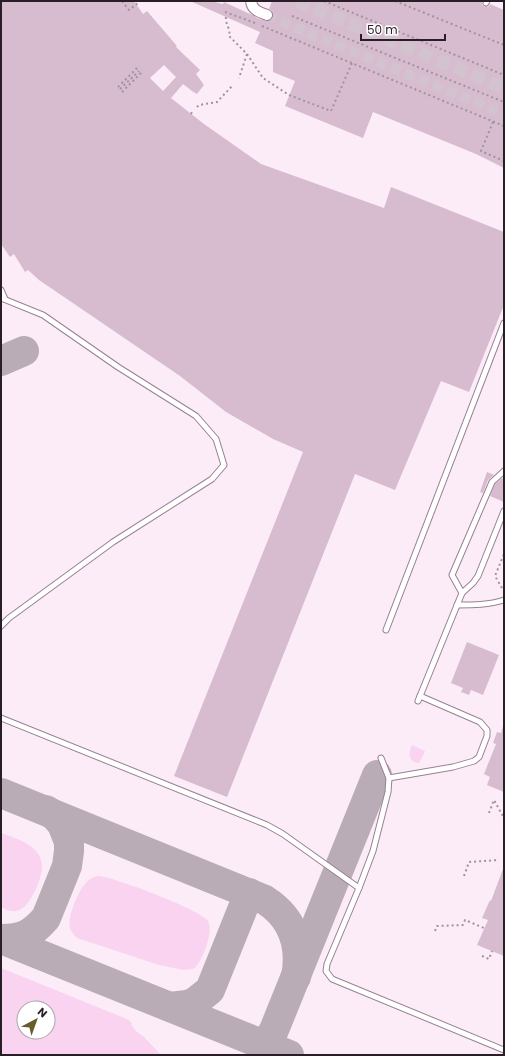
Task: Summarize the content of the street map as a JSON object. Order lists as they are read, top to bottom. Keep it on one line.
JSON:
{"scale_bar":"50 m","north":"top right"}
